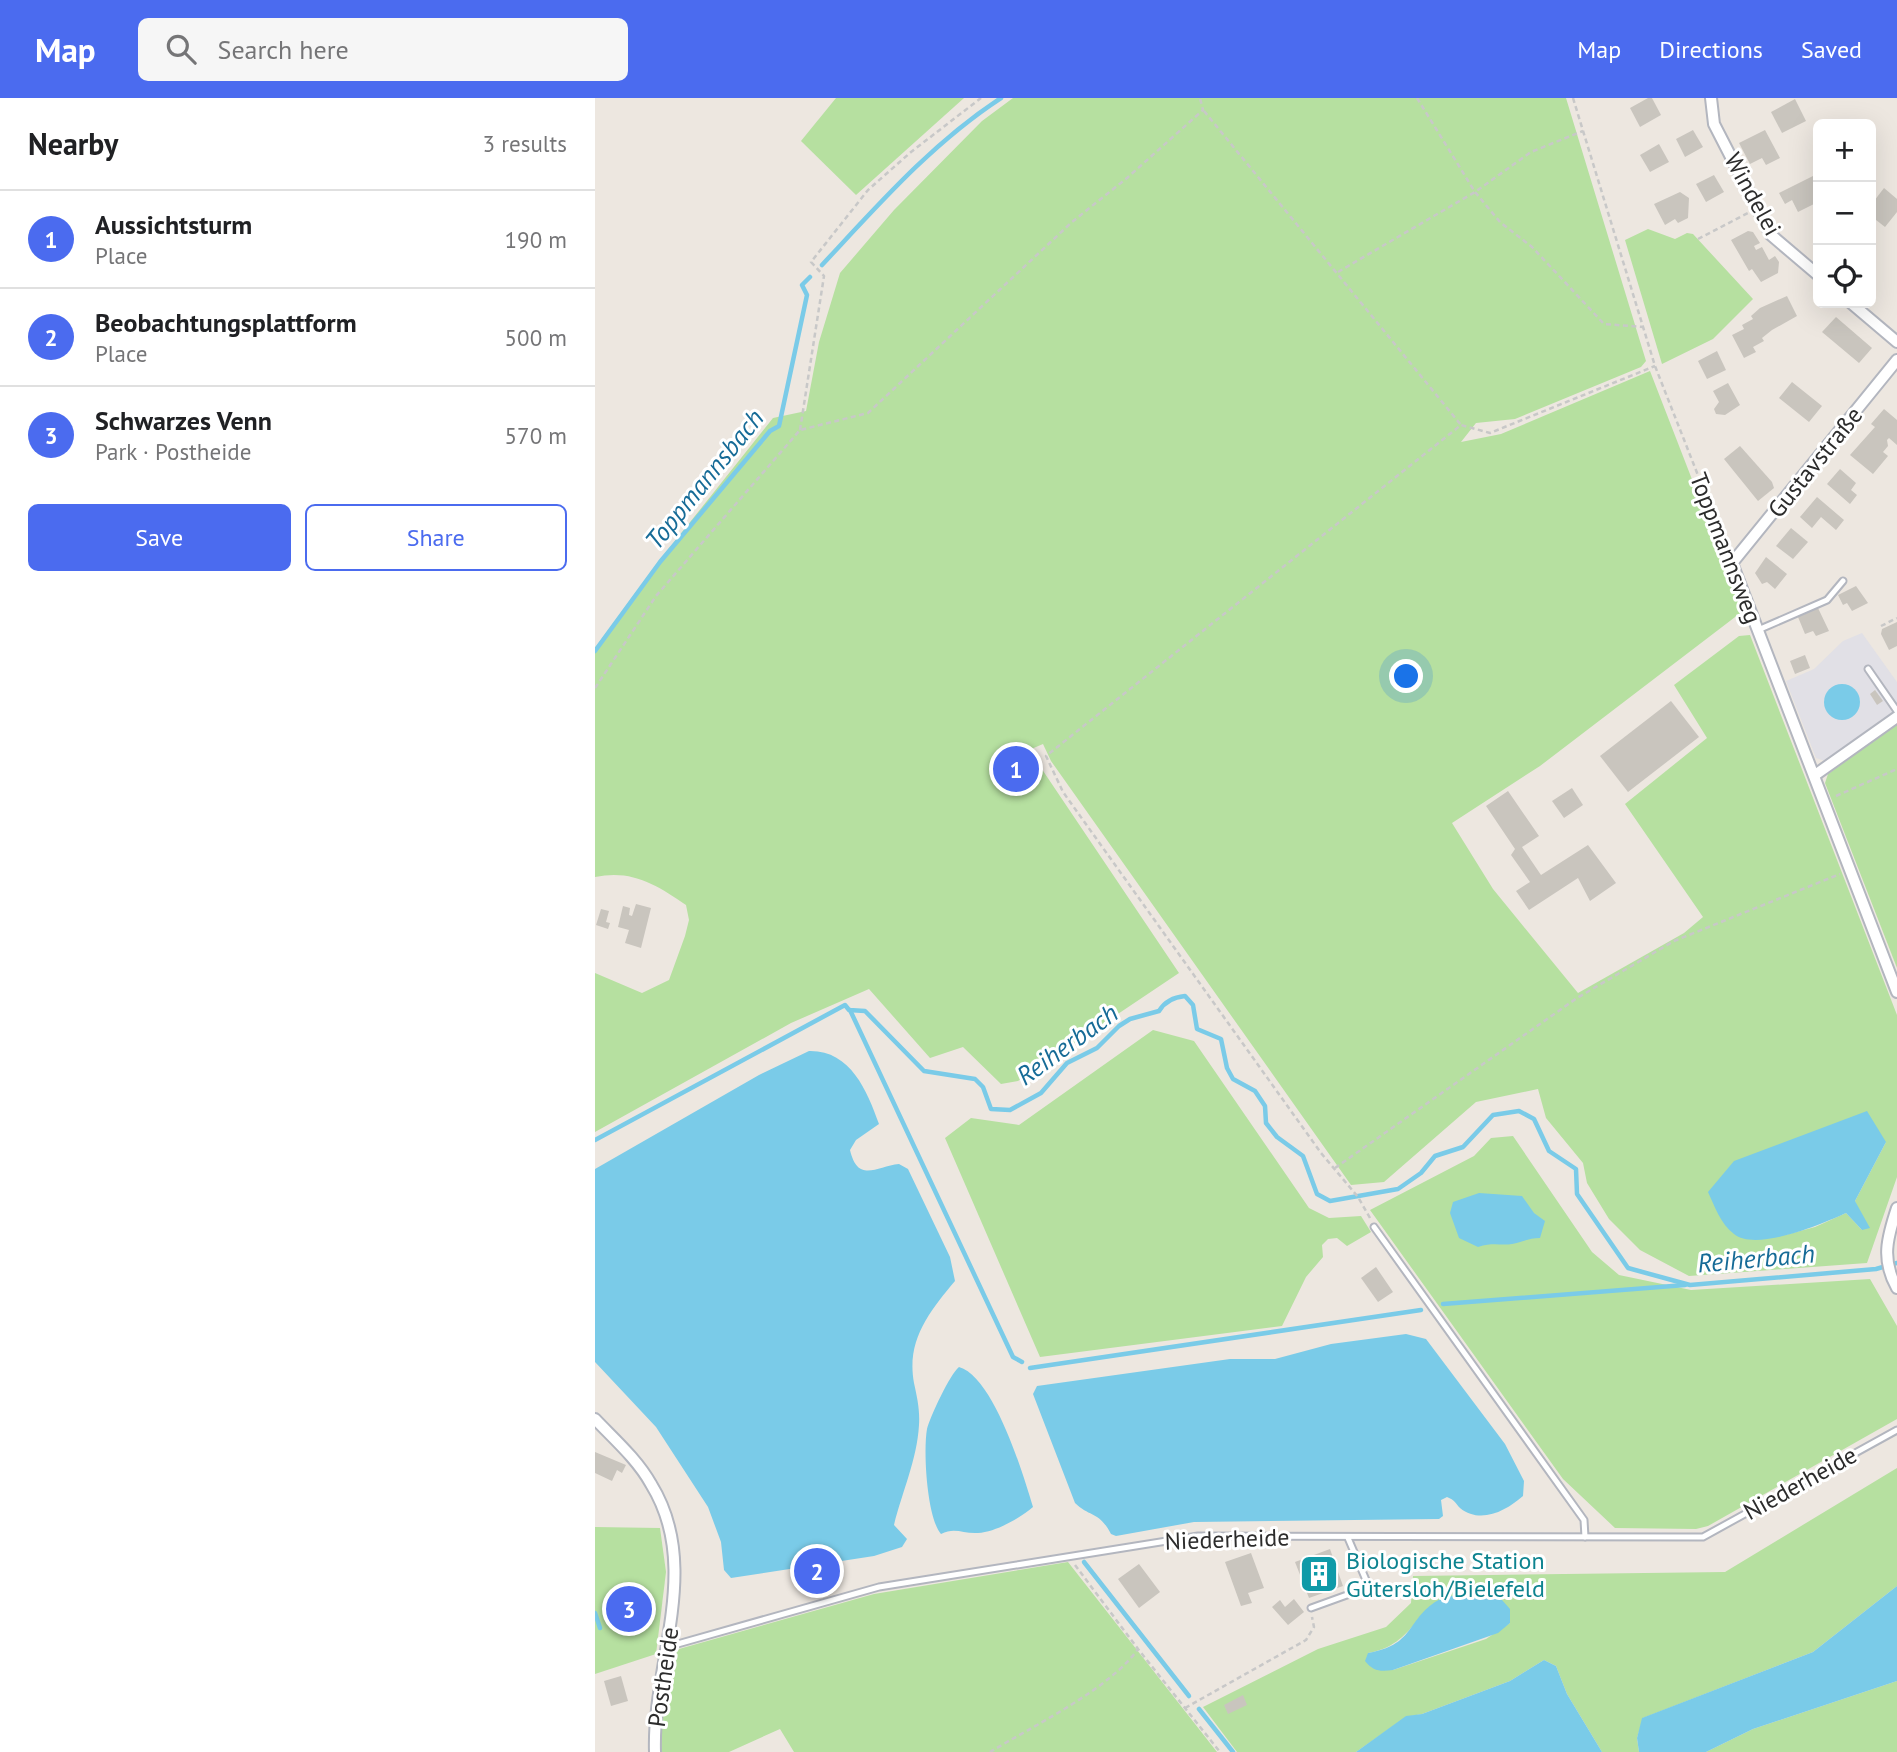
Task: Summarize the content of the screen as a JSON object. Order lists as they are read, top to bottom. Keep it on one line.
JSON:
{"streets":{"street":["Windelei","Gustavstraße","Toppmannsweg","Postheide"],"lane":["Niederheide"]},"crossings":[["Gustavstraße","Toppmannsweg"],["Niederheide","Postheide"]],"water":["Toppmannsbach","Reiherbach"],"places":{"building":["Biologische Station Gütersloh/Bielefeld"]},"page":{"header":"Map","search":"Search here","nav":["Map","Directions","Saved"],"heading":["Nearby","3 results"],"map_buttons":["+","−"],"list":[{"mark":"1","name":"Aussichtsturm","note":"Place","value":"190 m"},{"mark":"2","name":"Beobachtungsplattform","note":"Place","value":"500 m"},{"mark":"3","name":"Schwarzes Venn","note":"Park · Postheide","value":"570 m"}],"buttons":["Save","Share"],"pins":["1","2","3"]}}
